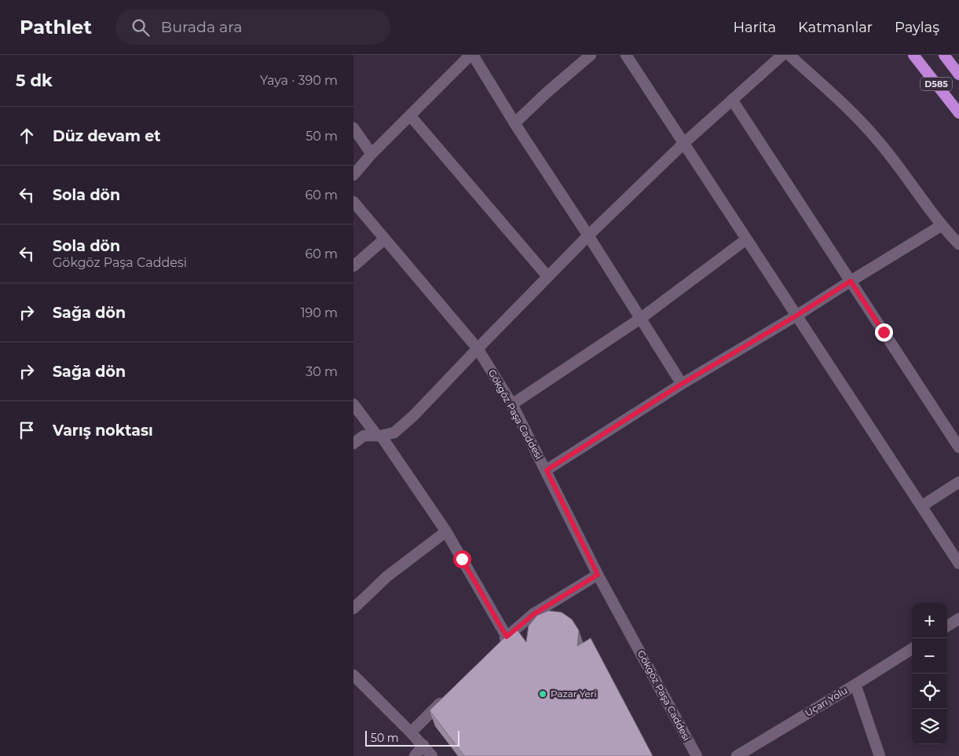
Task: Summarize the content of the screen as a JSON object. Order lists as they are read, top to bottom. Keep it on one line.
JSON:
{"streets":{"highway":["D585"],"street":["Gökgöz Paşa Caddesi","Uçarı Yolu"]},"places":["Pazar Yeri"],"scale_bar":"50 m","page":{"header":"Pathlet","search":"Burada ara","nav":["Harita","Katmanlar","Paylaş"],"heading":["5 dk","Yaya · 390 m"],"list":[["Düz devam et","50 m"],["Sola dön","60 m"],["Sola dön","Gökgöz Paşa Caddesi","60 m"],["Sağa dön","190 m"],["Sağa dön","30 m"],"Varış noktası"],"map_buttons":["+","−"],"scale":"50 m"}}
